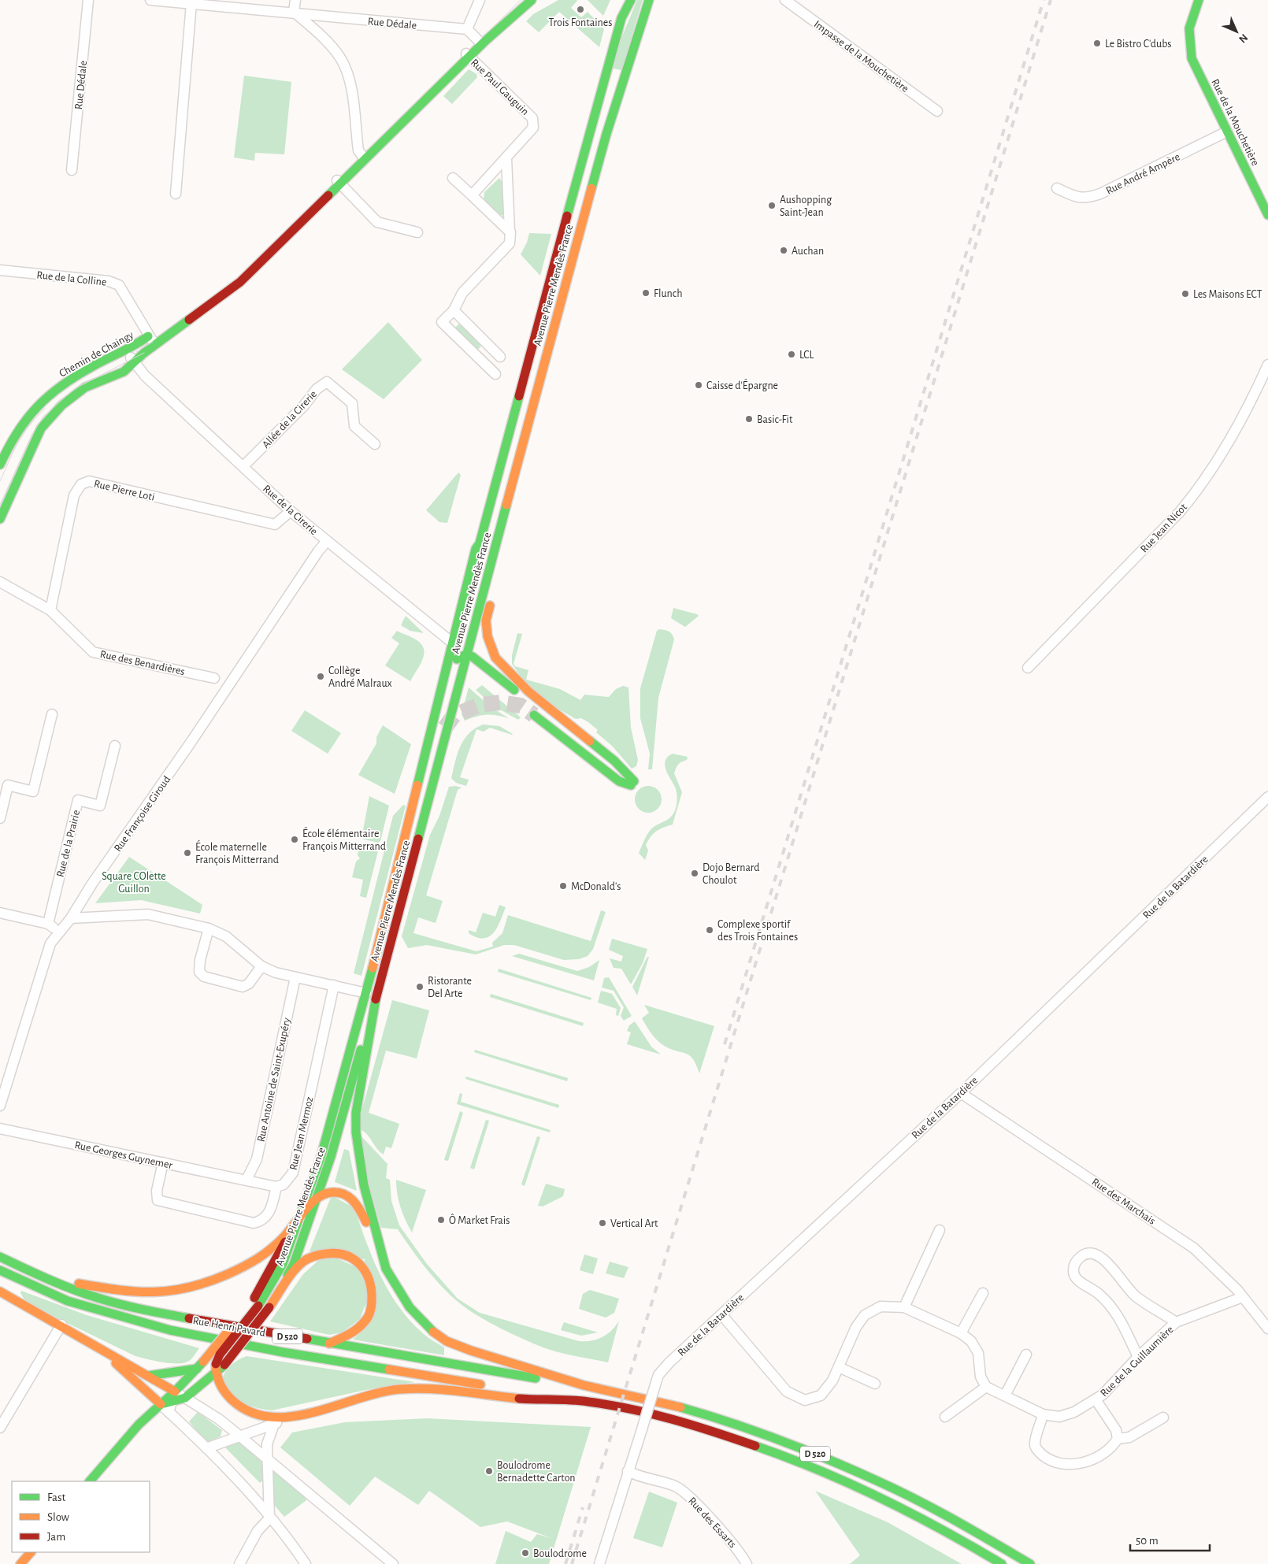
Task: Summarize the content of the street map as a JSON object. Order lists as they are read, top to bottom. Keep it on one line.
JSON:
{"streets":{"main road":["Rue de la Mouchetière","Avenue Pierre Mendès France","Chemin de Chaingy","Rue Henri Pavard","D 520"],"street":["Rue Dédale","Impasse de la Mouchetière","Rue Paul Gauguin","Rue André Ampère","Rue de la Colline","Allée de la Cirerie","Rue Pierre Loti","Rue de la Cirerie","Rue Jean Nicot","Rue des Benardières","Rue Françoise Giroud","Rue de la Prairie","Rue de la Batardière","Rue Antoine de Saint-Exupéry","Rue Jean Mermoz","Rue Georges Guynemer","Rue des Marchais","Rue de la Guillaumière","Rue des Essarts"]},"crossings":[["Rue de la Mouchetière","Rue André Ampère"],["Rue de la Colline","Chemin de Chaingy"],["Avenue Pierre Mendès France","Rue de la Cirerie"],["Chemin de Chaingy","Rue de la Cirerie"],["Allée de la Cirerie","Rue de la Cirerie"],["Rue Pierre Loti","Rue de la Cirerie"],["Rue Pierre Loti","Rue des Benardières"],["Rue de la Cirerie","Rue Françoise Giroud"],["Rue de la Batardière","Rue des Marchais"],["Rue de la Batardière","Rue des Essarts"],["Rue Antoine de Saint-Exupéry","Rue Georges Guynemer"],["Rue Jean Mermoz","Rue Georges Guynemer"],["Rue des Marchais","Rue de la Guillaumière"],["Rue Henri Pavard","D 520"]],"parks":["Square COlette Guillon"],"places":["Trois Fontaines","Le Bistro C'dubs","Aushopping Saint-Jean","Auchan","Flunch","Les Maisons ECT","LCL","Caisse d'Épargne","Basic-Fit","Collège André Malraux","École élémentaire François Mitterrand","École maternelle François Mitterrand","Dojo Bernard Choulot","McDonald's","Complexe sportif des Trois Fontaines","Ristorante Del Arte","Ô Market Frais","Vertical Art","Boulodrome Bernadette Carton","Boulodrome"],"legend":["Fast","Slow","Jam"],"scale_bar":"50 m","north":"bottom right"}
